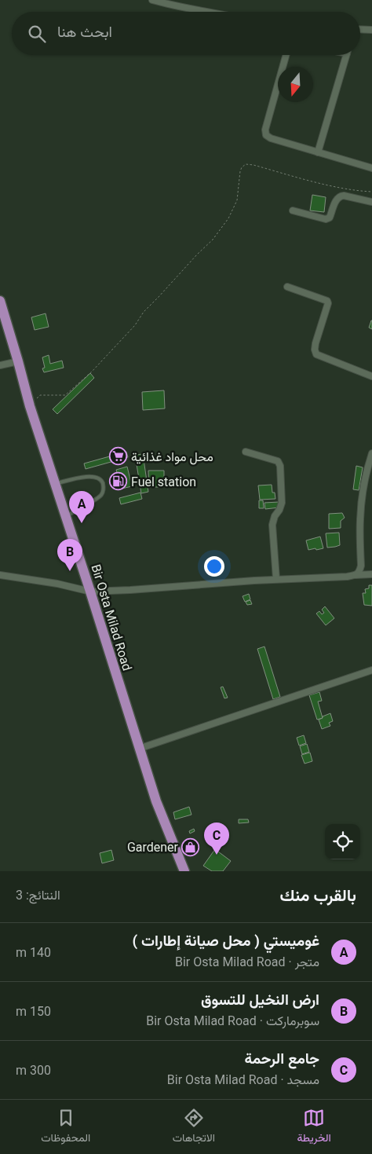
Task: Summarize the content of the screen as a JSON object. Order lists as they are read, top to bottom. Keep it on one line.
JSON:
{"streets":{"main road":["Bir Osta Milad Road"]},"places":{"supermarket":["محل مواد غذائية"],"fuel station":["Fuel station"],"shop":["Gardener"]},"north":"bottom","page":{"search":"ابحث هنا","pins":["A","B","C"],"heading":["بالقرب منك","النتائج: 3"],"list":[{"mark":"A","name":"غوميستي ( محل صيانة إطارات )","note":"متجر · Bir Osta Milad Road","value":"140 m"},{"mark":"B","name":"ارض النخيل للتسوق","note":"سوبرماركت · Bir Osta Milad Road","value":"150 m"},{"mark":"C","name":"جامع الرحمة","note":"مسجد · Bir Osta Milad Road","value":"300 m"}],"nav":["الخريطة","الاتجاهات","المحفوظات"]}}
